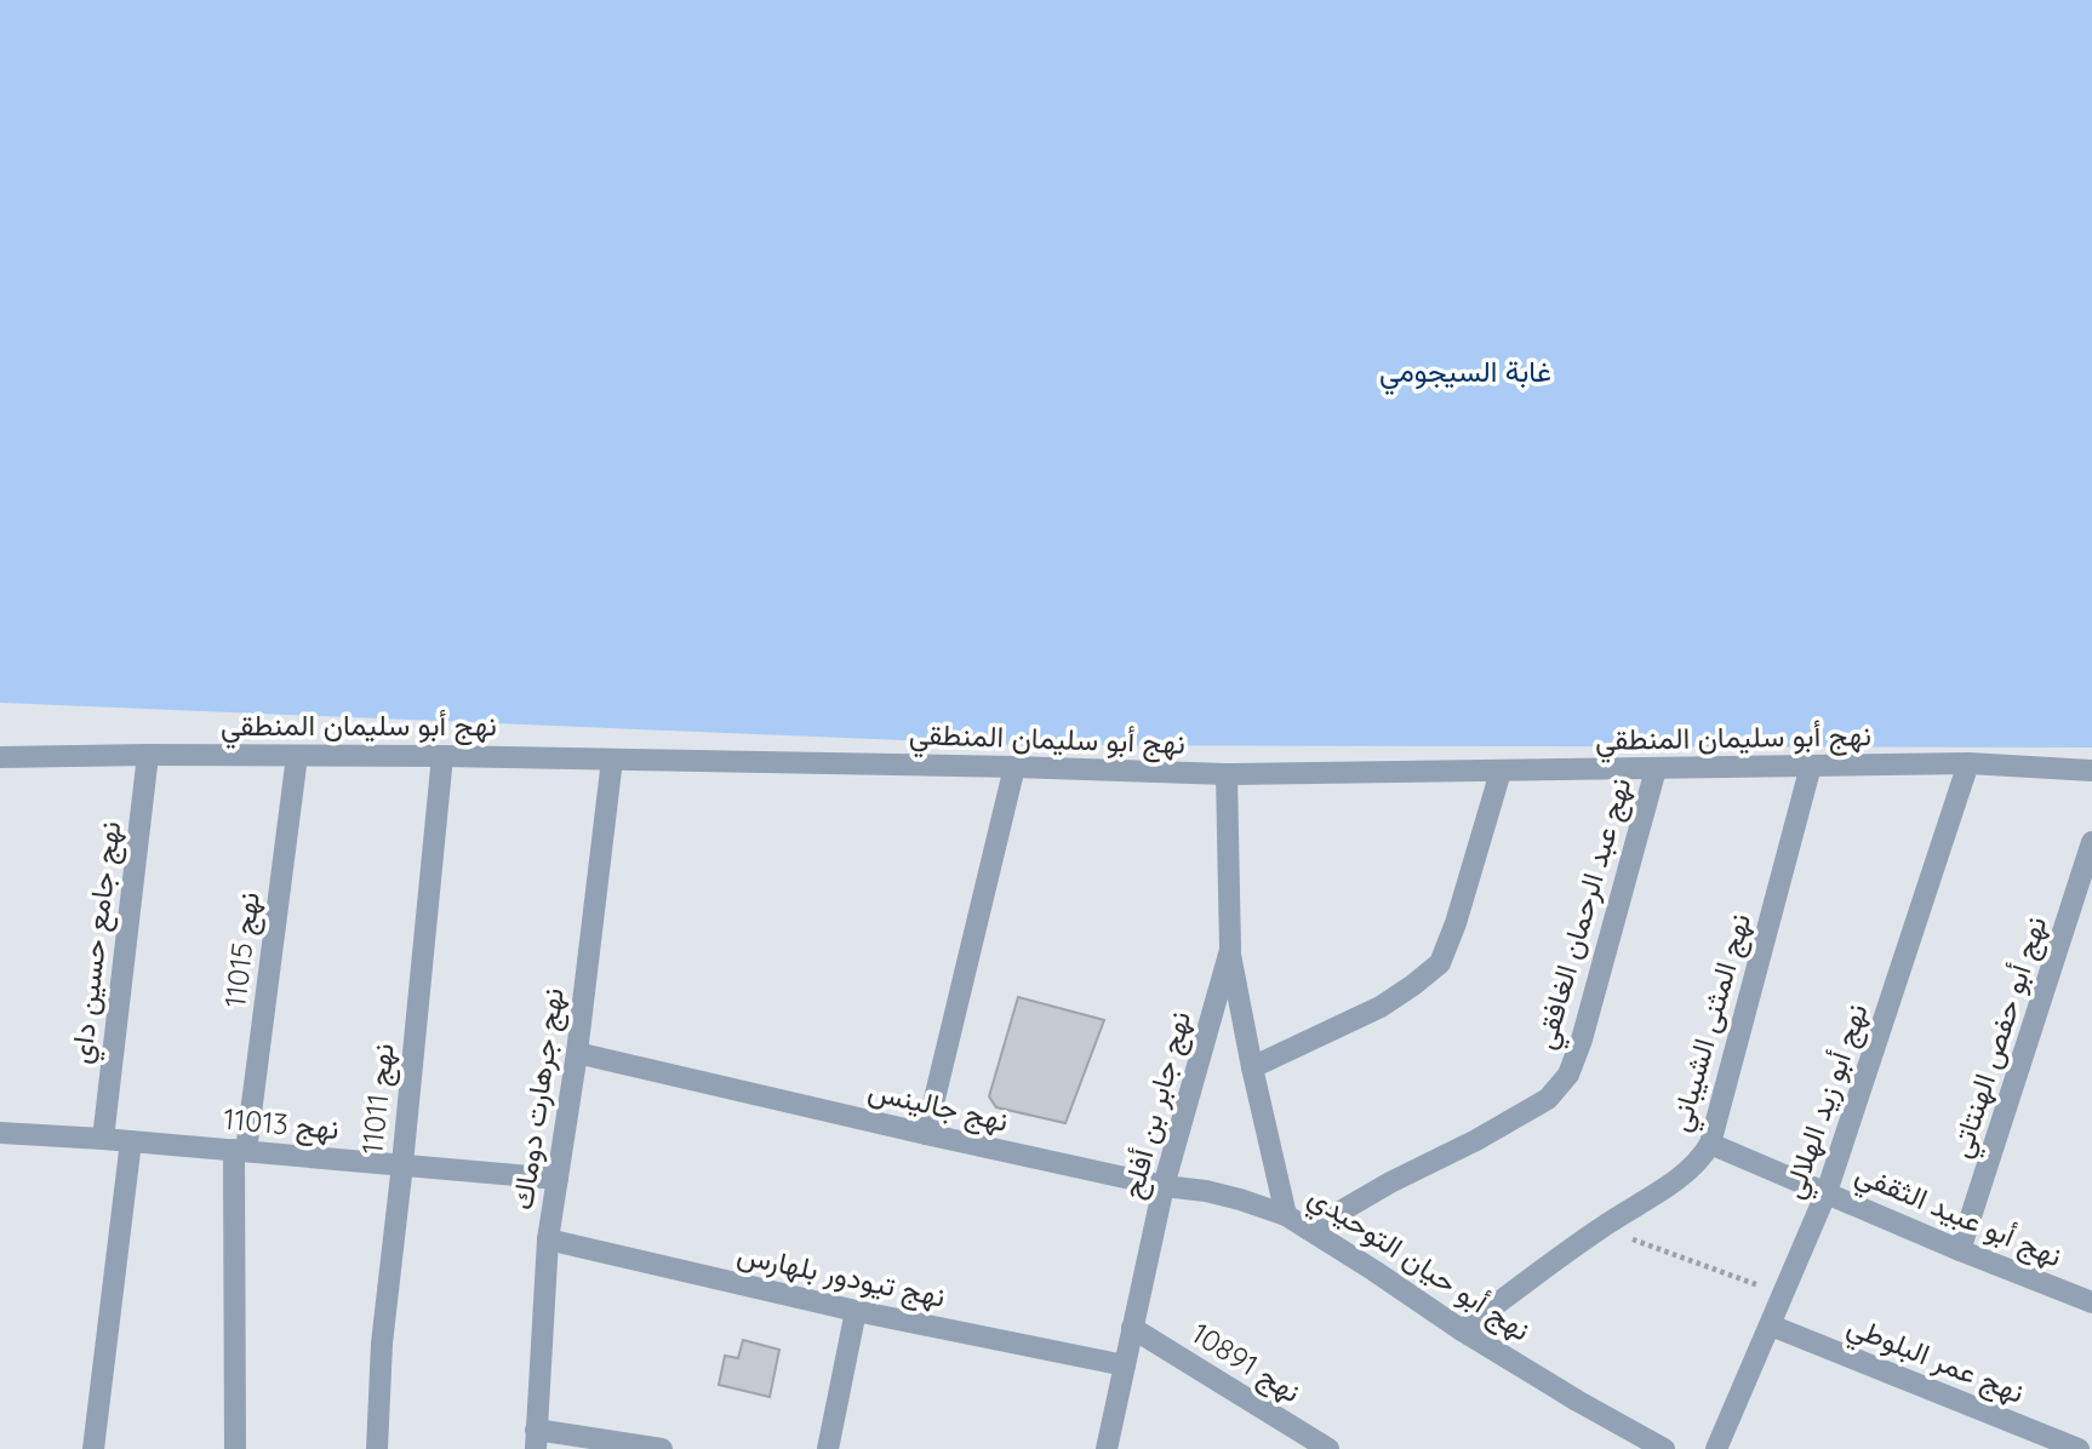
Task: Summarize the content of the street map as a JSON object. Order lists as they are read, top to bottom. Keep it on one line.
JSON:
{"streets":{"street":["نهج أبو سليمان المنطقي","نهج عبد الرحمان الغافقي","نهج جامع حسين داي","نهج 11015","نهج المثنى الشيباني","نهج أبو حفص الهنتاتي","نهج 11011","نهج جرهارت دوماك","نهج أبو زيد الهلالي","نهج جابر بن أفلح","نهج جالينس","نهج 11013","نهج أبو عبيد الثقفي","نهج أبو حيان التوحيدي","نهج تيودور بلهارس","نهج عمر البلوطي","نهج 10891"]},"crossings":[["نهج أبو سليمان المنطقي","نهج عبد الرحمان الغافقي"],["نهج أبو سليمان المنطقي","نهج جامع حسين داي"],["نهج أبو سليمان المنطقي","نهج 11015"],["نهج أبو سليمان المنطقي","نهج المثنى الشيباني"],["نهج أبو سليمان المنطقي","نهج 11011"],["نهج أبو سليمان المنطقي","نهج جرهارت دوماك"],["نهج أبو سليمان المنطقي","نهج أبو زيد الهلالي"],["نهج أبو سليمان المنطقي","نهج جابر بن أفلح"],["نهج عبد الرحمان الغافقي","نهج أبو حيان التوحيدي"],["نهج جامع حسين داي","نهج 11013"],["نهج 11015","نهج 11013"],["نهج المثنى الشيباني","نهج أبو عبيد الثقفي"],["نهج المثنى الشيباني","نهج أبو حيان التوحيدي"],["نهج أبو حفص الهنتاتي","نهج أبو عبيد الثقفي"],["نهج 11011","نهج 11013"],["نهج جرهارت دوماك","نهج جالينس"],["نهج جرهارت دوماك","نهج 11013"],["نهج جرهارت دوماك","نهج تيودور بلهارس"],["نهج أبو زيد الهلالي","نهج أبو عبيد الثقفي"],["نهج أبو زيد الهلالي","نهج عمر البلوطي"],["نهج جابر بن أفلح","نهج جالينس"],["نهج جابر بن أفلح","نهج أبو حيان التوحيدي"],["نهج جابر بن أفلح","نهج تيودور بلهارس"],["نهج جابر بن أفلح","نهج 10891"],["نهج جالينس","نهج أبو حيان التوحيدي"]],"parks":["غابة السيجومي"]}
